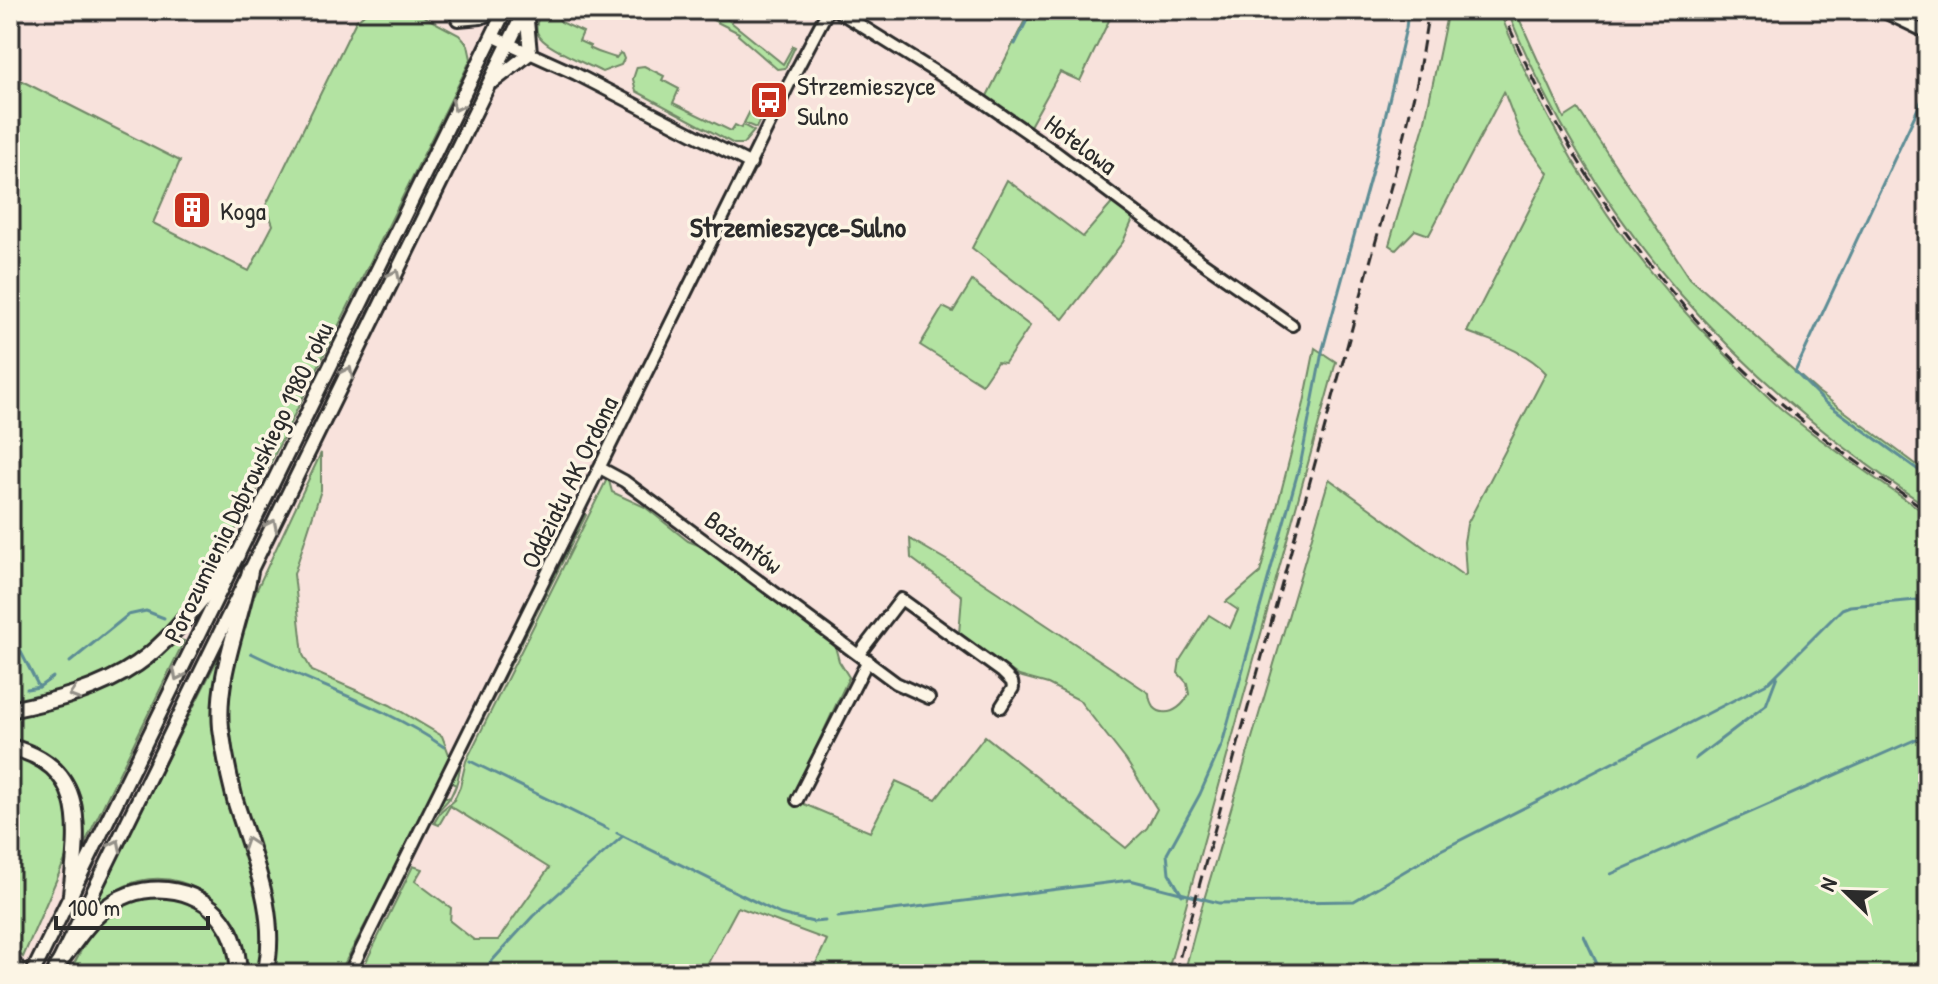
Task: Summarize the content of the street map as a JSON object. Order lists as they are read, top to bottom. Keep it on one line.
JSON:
{"streets":{"main road":["Porozumienia Dąbrowskiego 1980 roku"],"street":["Hotelowa","Oddziału AK Ordona","Bażantów"]},"crossings":[["Oddziału AK Ordona","Bażantów"]],"districts":["Strzemieszyce-Sulno"],"places":{"bus stop":["Strzemieszyce Sulno"],"building":["Koga"]},"scale_bar":"100 m","north":"top left"}
